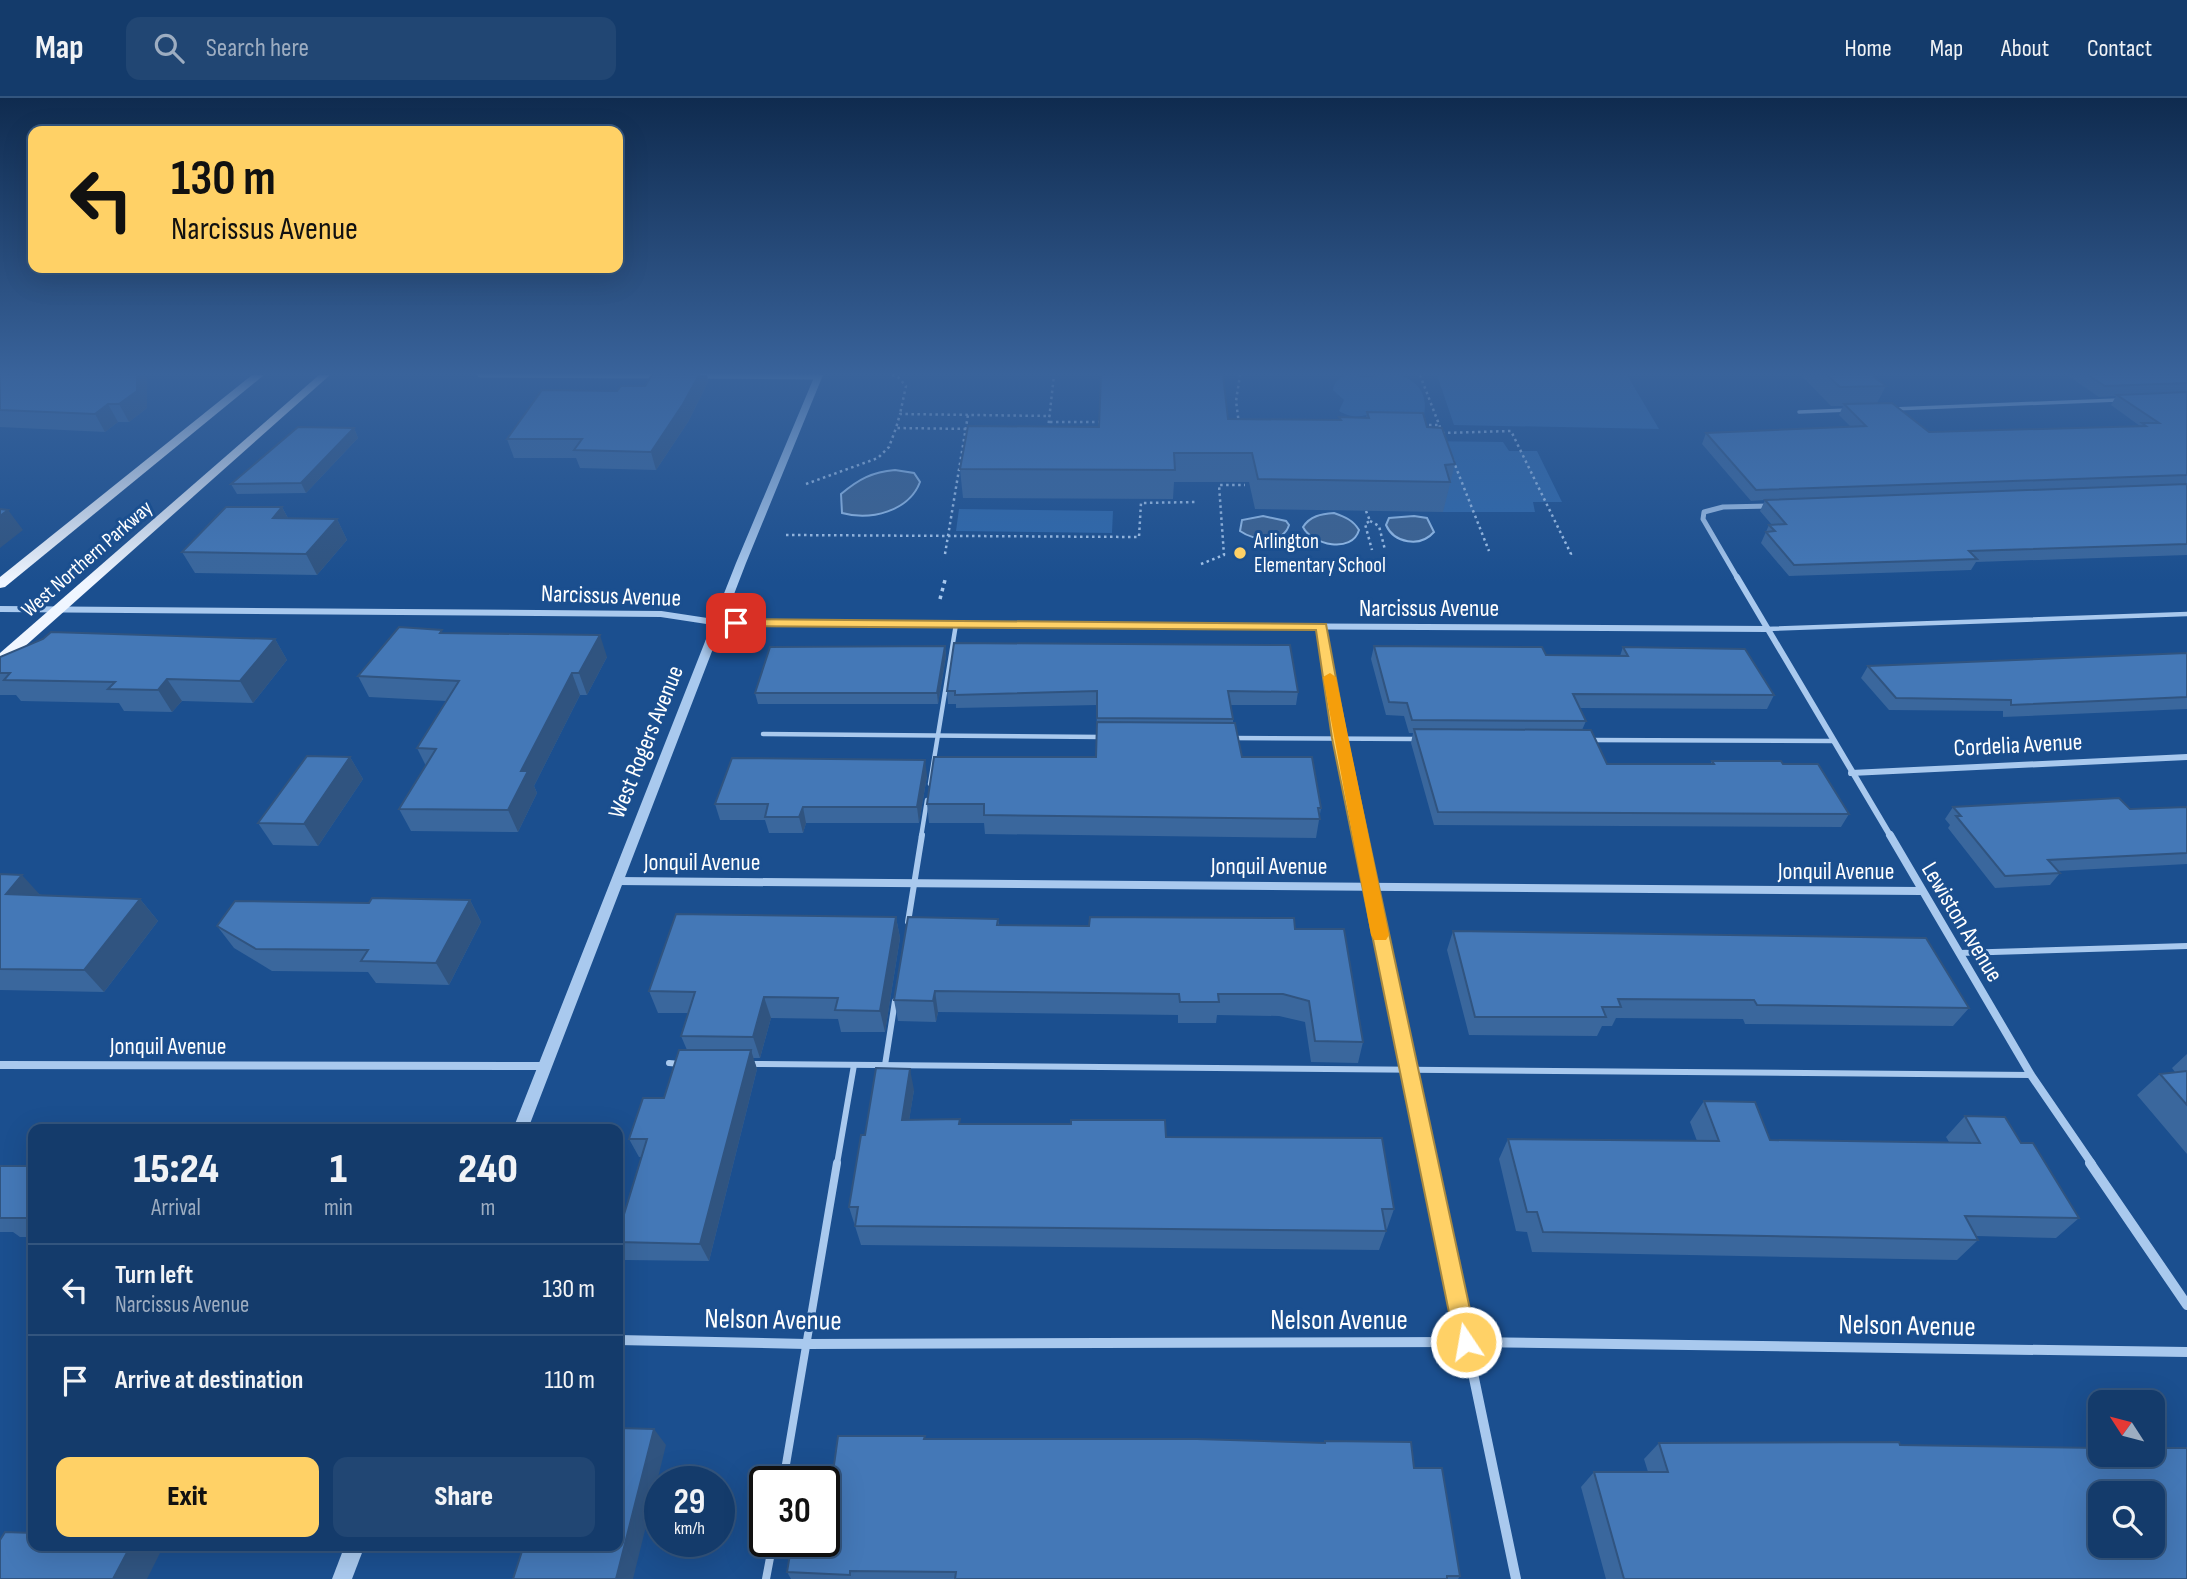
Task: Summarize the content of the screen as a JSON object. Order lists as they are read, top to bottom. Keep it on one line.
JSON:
{"streets":{"main road":["West Northern Parkway"],"street":["Narcissus Avenue","West Rogers Avenue","Cordelia Avenue","Jonquil Avenue","Lewiston Avenue","Nelson Avenue"]},"crossings":[["West Northern Parkway","Narcissus Avenue"],["Narcissus Avenue","West Rogers Avenue"],["Narcissus Avenue","Lewiston Avenue"],["West Rogers Avenue","Jonquil Avenue"],["Cordelia Avenue","Lewiston Avenue"],["Jonquil Avenue","Lewiston Avenue"]],"places":["Arlington Elementary School"],"north":"top left","page":{"header":"Map","search":"Search here","nav":["Home","Map","About","Contact"],"turn":["130 m","Narcissus Avenue"],"eta":["15:24","Arrival","1","min","240","m"],"list":[{"name":"Turn left","note":"Narcissus Avenue","value":"130 m"},{"name":"Arrive at destination","value":"110 m"}],"buttons":["Exit","Share"],"speed":"29 km/h","limit":"30"}}
